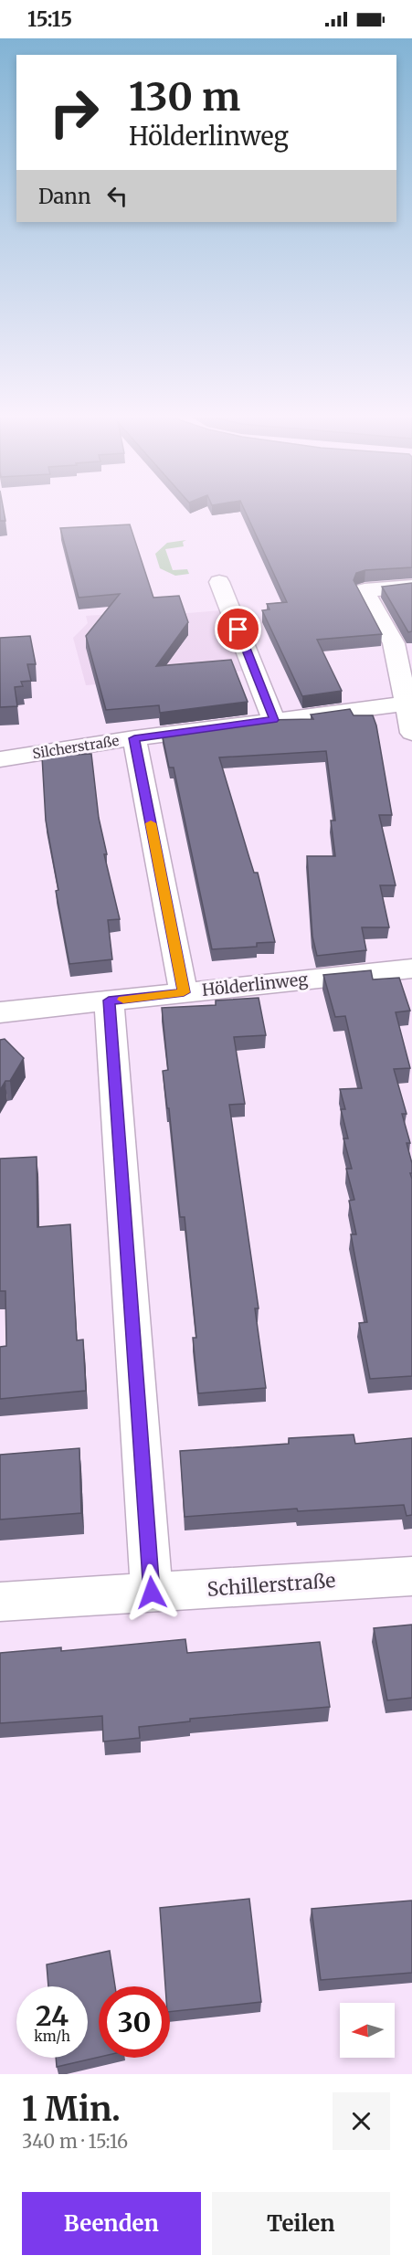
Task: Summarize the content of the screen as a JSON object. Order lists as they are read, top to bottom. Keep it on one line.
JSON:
{"streets":{"street":["Silcherstraße","Hölderlinweg","Schillerstraße"]},"north":"left","page":{"status":"15:15","turn":["130 m","Hölderlinweg"],"then":"Dann","speed":"24 km/h","limit":"30","heading":["1 Min.","340 m · 15:16"],"buttons":["Beenden","Teilen"]}}
